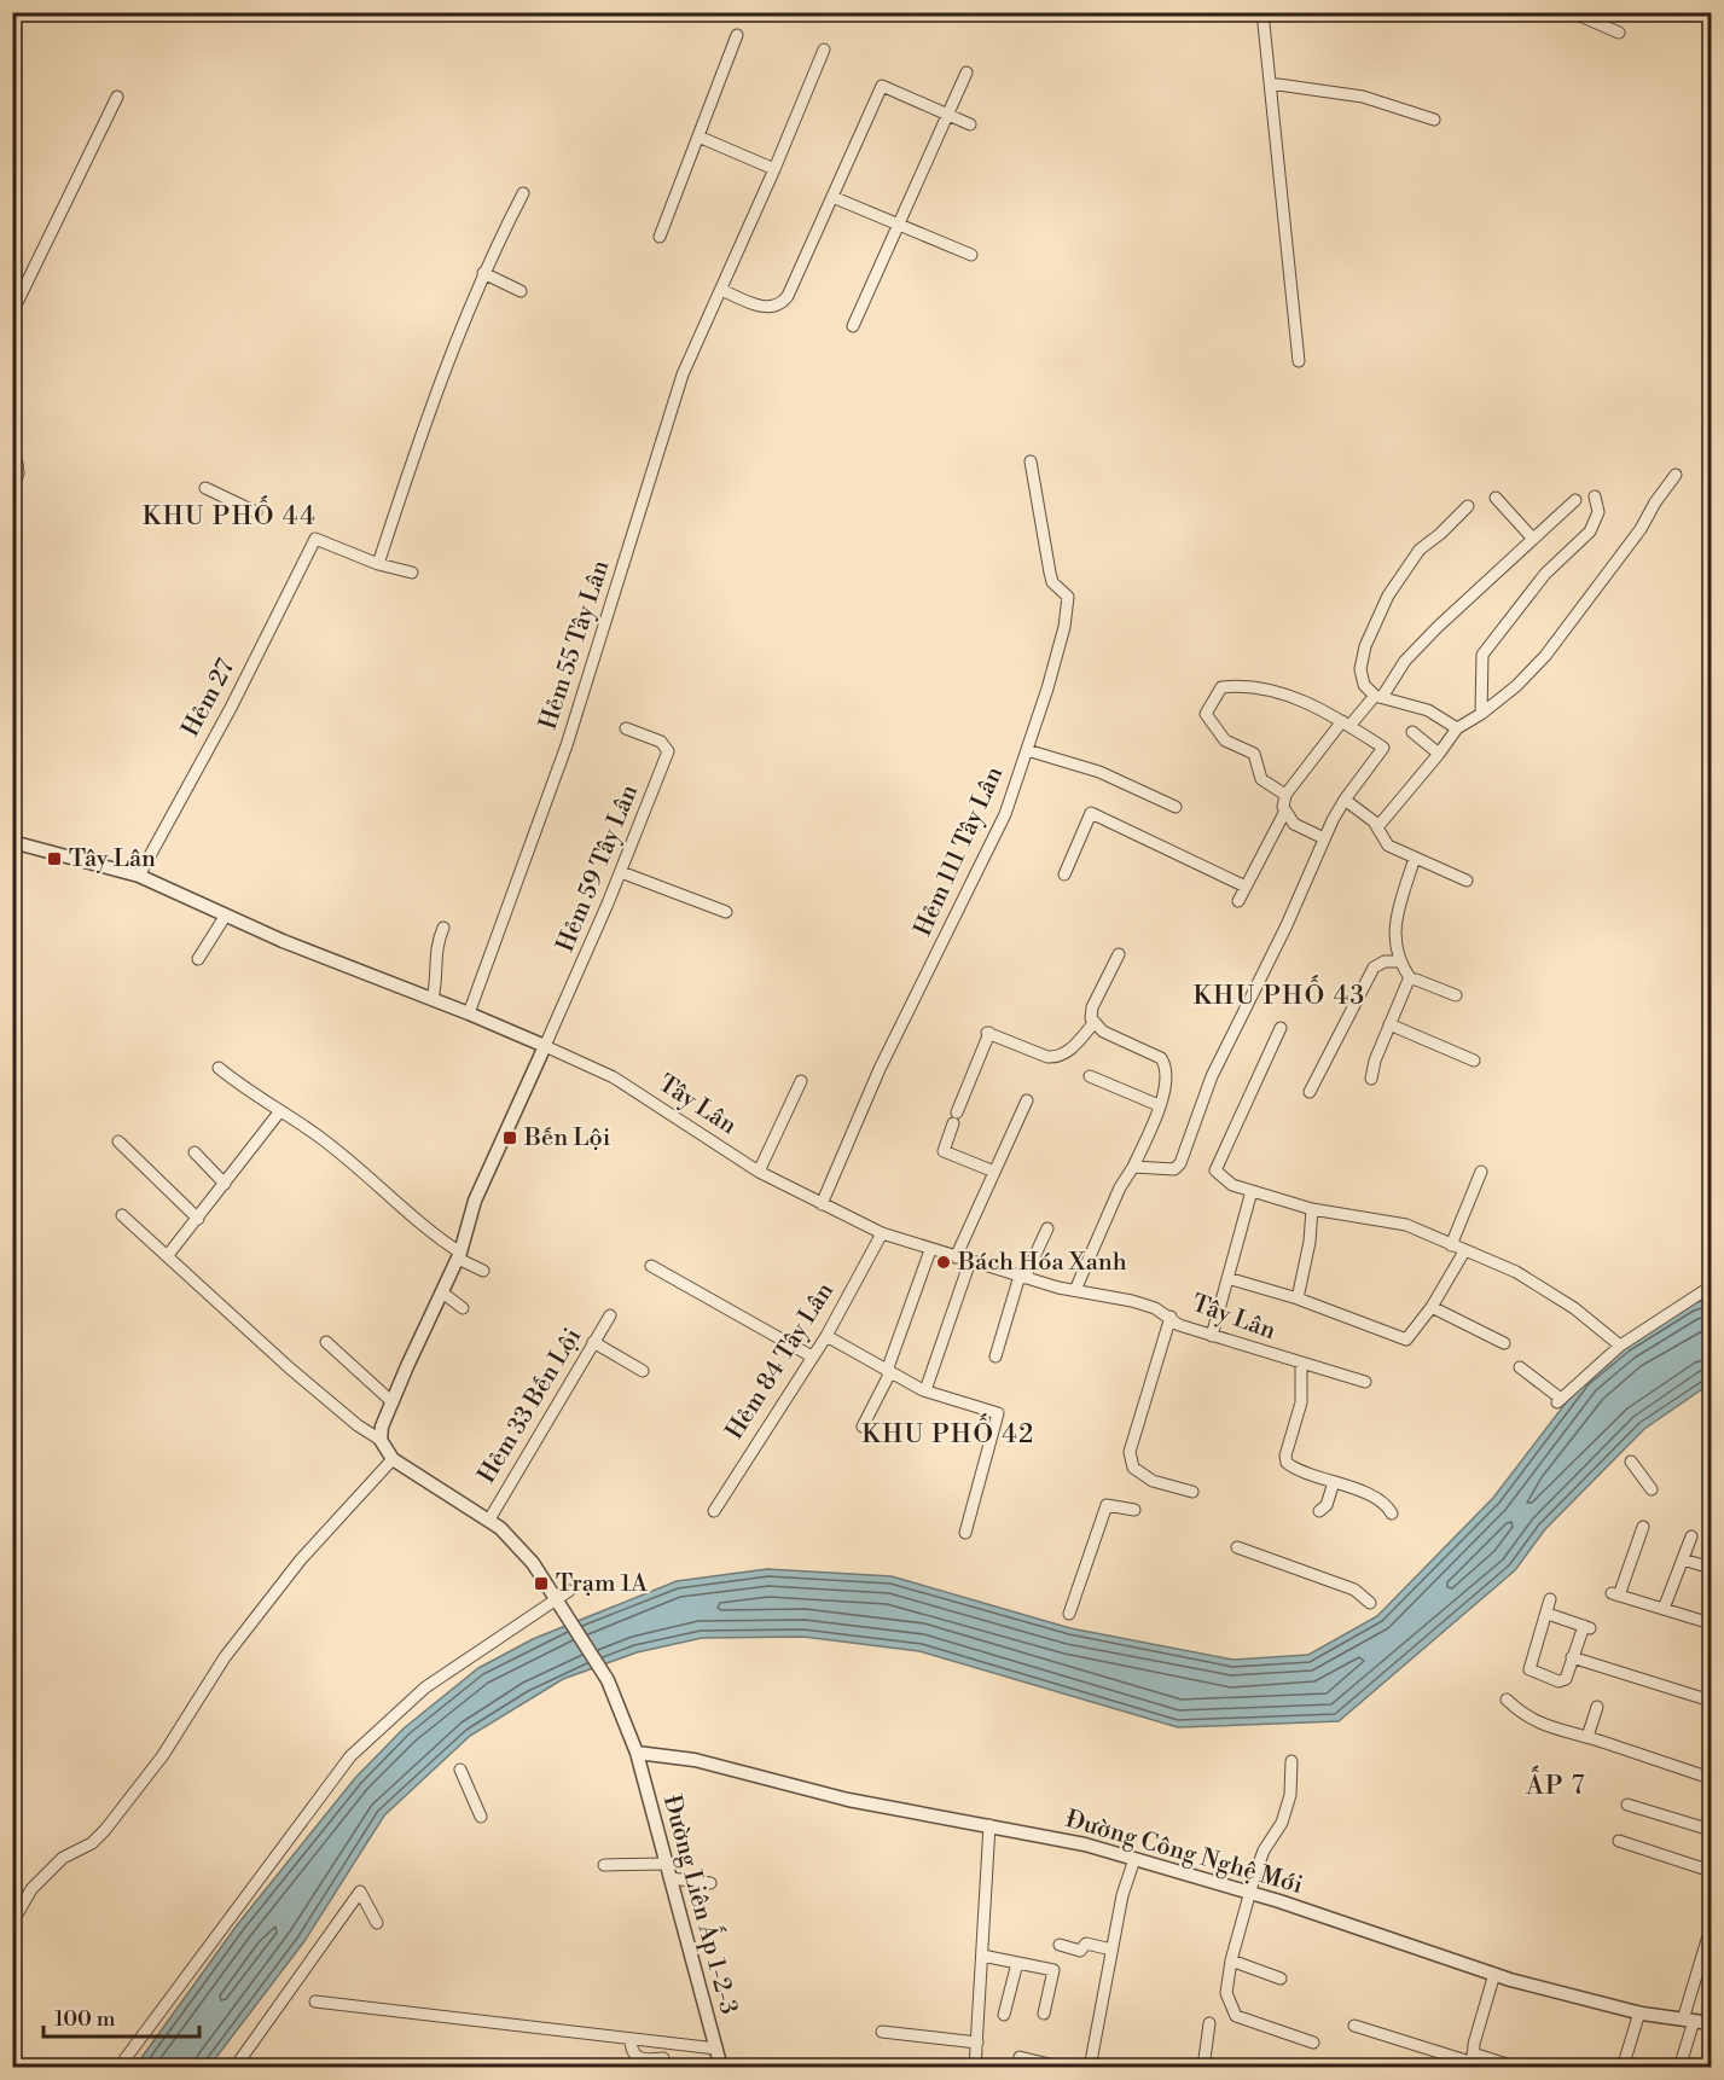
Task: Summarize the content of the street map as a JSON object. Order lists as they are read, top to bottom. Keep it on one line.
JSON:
{"streets":{"street":["Hẻm 55 Tây Lân","Hẻm 27","Hẻm 111 Tây Lân","Hẻm 59 Tây Lân","Tây Lân","Hẻm 84 Tây Lân","Hẻm 33 Bến Lội","Đường Công Nghệ Mới","Đường Liên Ấp 1-2-3"]},"crossings":[["Hẻm 55 Tây Lân","Tây Lân"],["Hẻm 27","Tây Lân"],["Hẻm 111 Tây Lân","Tây Lân"],["Hẻm 59 Tây Lân","Tây Lân"],["Tây Lân","Hẻm 84 Tây Lân"],["Hẻm 33 Bến Lội","Đường Liên Ấp 1-2-3"],["Đường Công Nghệ Mới","Đường Liên Ấp 1-2-3"]],"districts":["KHU PHỐ 44","KHU PHỐ 43","KHU PHỐ 42","ẤP 7"],"places":{"transit":["Tây Lân","Bến Lội","Trạm 1A"],"other":["Bách Hóa Xanh"]},"scale_bar":"100 m"}
